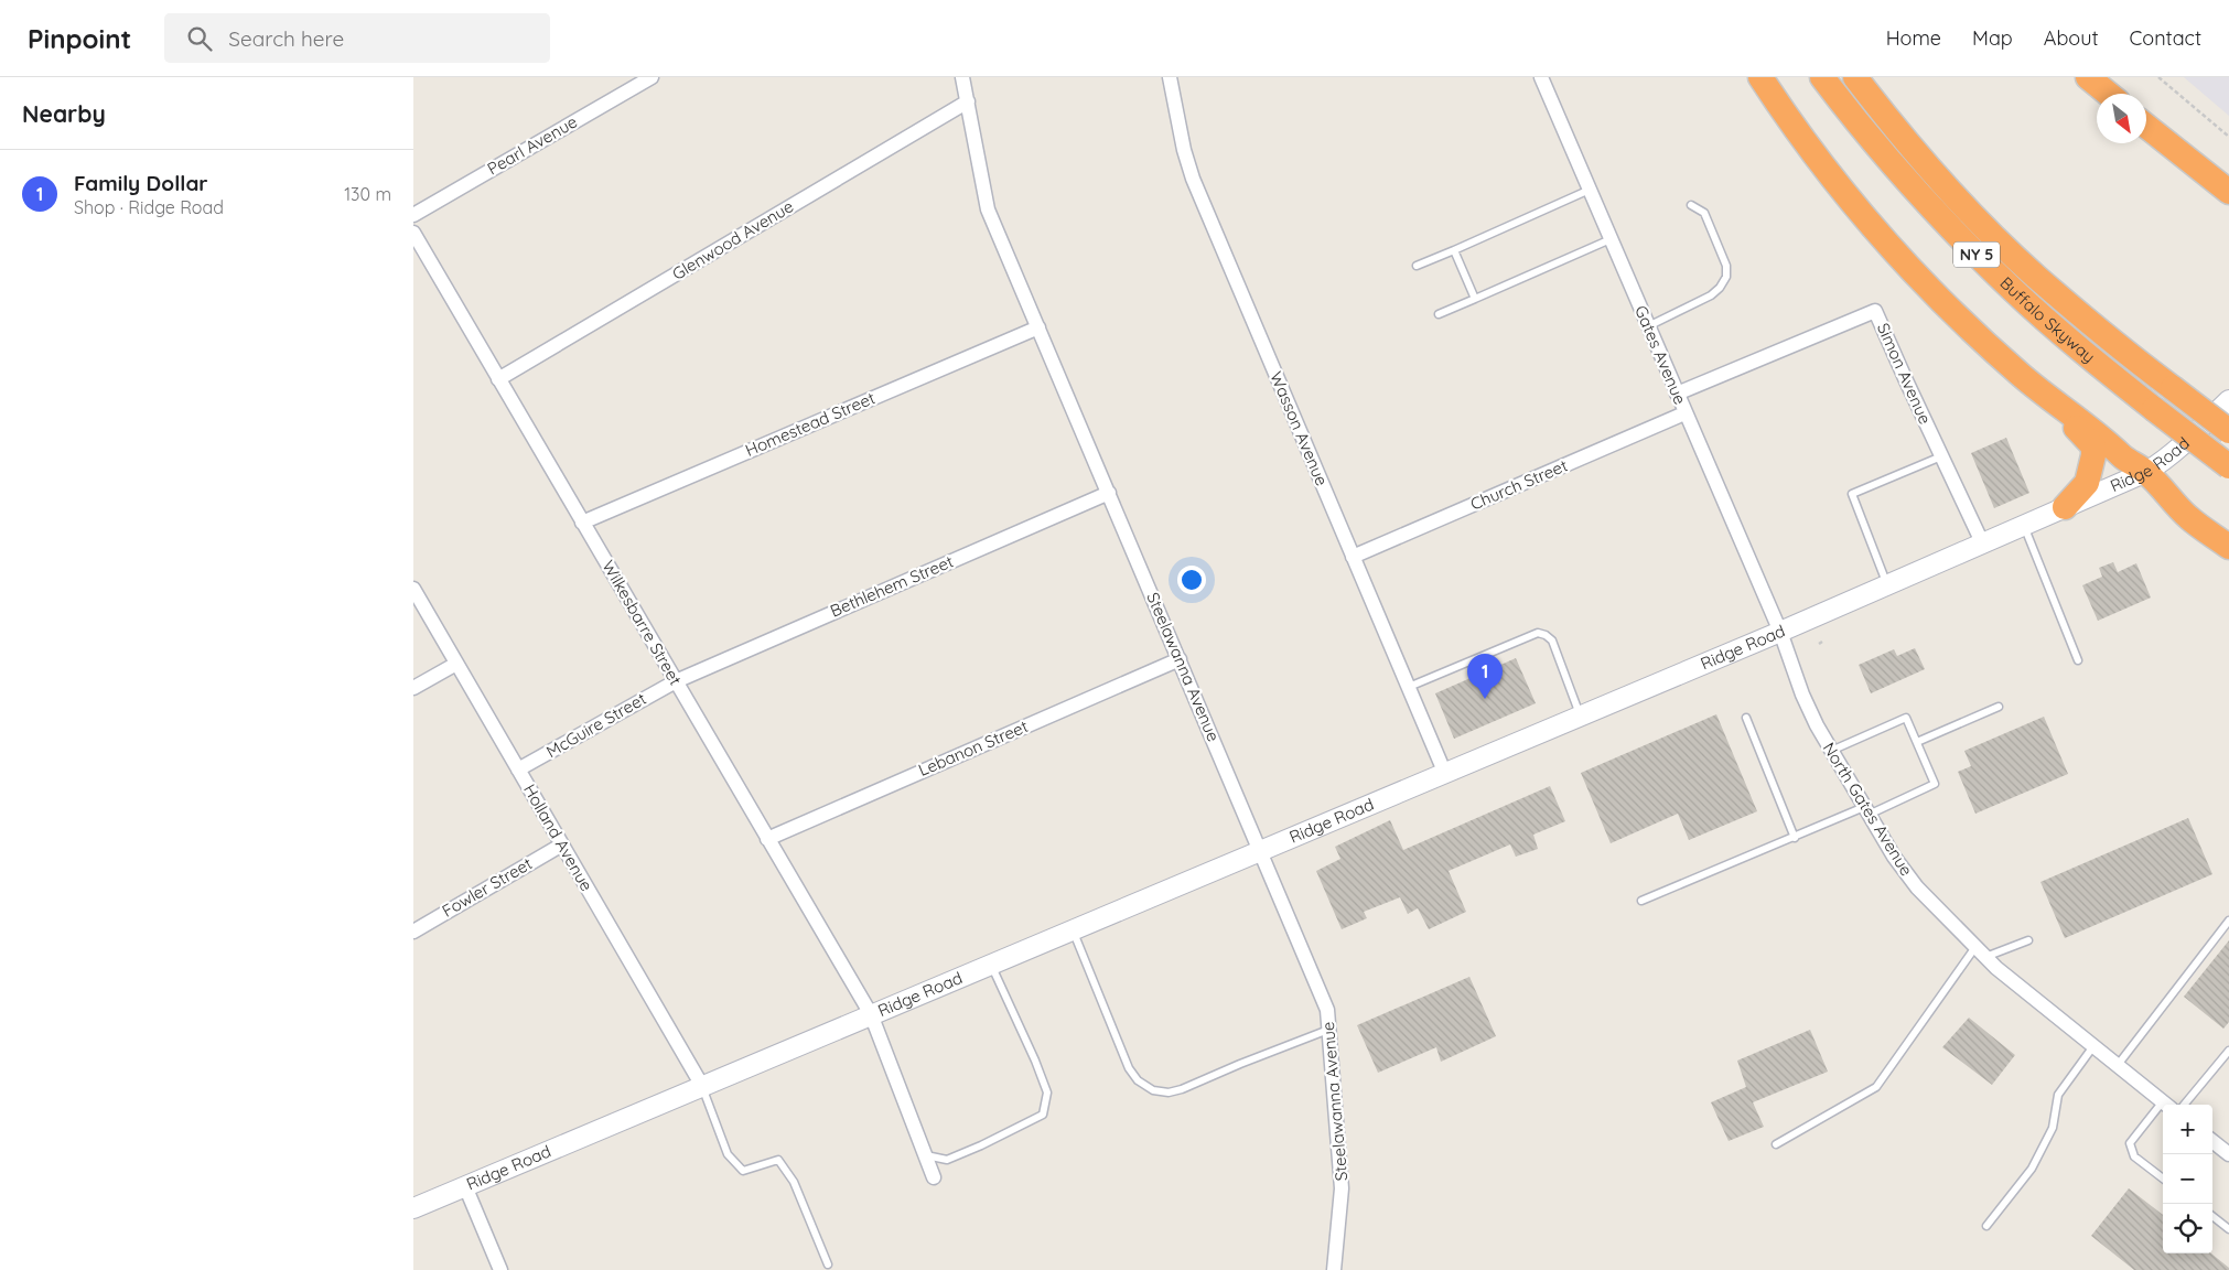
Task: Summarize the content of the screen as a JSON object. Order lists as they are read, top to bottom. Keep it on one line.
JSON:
{"streets":{"highway":["NY 5","Buffalo Skyway"],"main road":["Ridge Road"],"street":["Pearl Avenue","Glenwood Avenue","Gates Avenue","Simon Avenue","Homestead Street","Wasson Avenue","Church Street","Bethlehem Street","Wilkesbarre Street","Steelawanna Avenue","McGuire Street","Lebanon Street","North Gates Avenue","Holland Avenue","Fowler Street"]},"crossings":[["Glenwood Avenue","Wilkesbarre Street"],["Glenwood Avenue","Steelawanna Avenue"],["Gates Avenue","Simon Avenue"],["Gates Avenue","Ridge Road"],["Gates Avenue","Church Street"],["Gates Avenue","North Gates Avenue"],["Simon Avenue","Ridge Road"],["Homestead Street","Wilkesbarre Street"],["Homestead Street","Steelawanna Avenue"],["Wasson Avenue","Ridge Road"],["Wasson Avenue","Church Street"],["Ridge Road","Wilkesbarre Street"],["Ridge Road","Steelawanna Avenue"],["Ridge Road","North Gates Avenue"],["Ridge Road","Holland Avenue"],["Bethlehem Street","Wilkesbarre Street"],["Bethlehem Street","Steelawanna Avenue"],["Bethlehem Street","McGuire Street"],["Wilkesbarre Street","McGuire Street"],["Wilkesbarre Street","Lebanon Street"],["Steelawanna Avenue","Lebanon Street"],["McGuire Street","Holland Avenue"],["Holland Avenue","Fowler Street"]],"north":"bottom right","page":{"header":"Pinpoint","search":"Search here","nav":["Home","Map","About","Contact"],"heading":"Nearby","list":[{"mark":"1","name":"Family Dollar","note":"Shop · Ridge Road","value":"130 m"}],"pins":"1","map_buttons":["+","−"]}}
